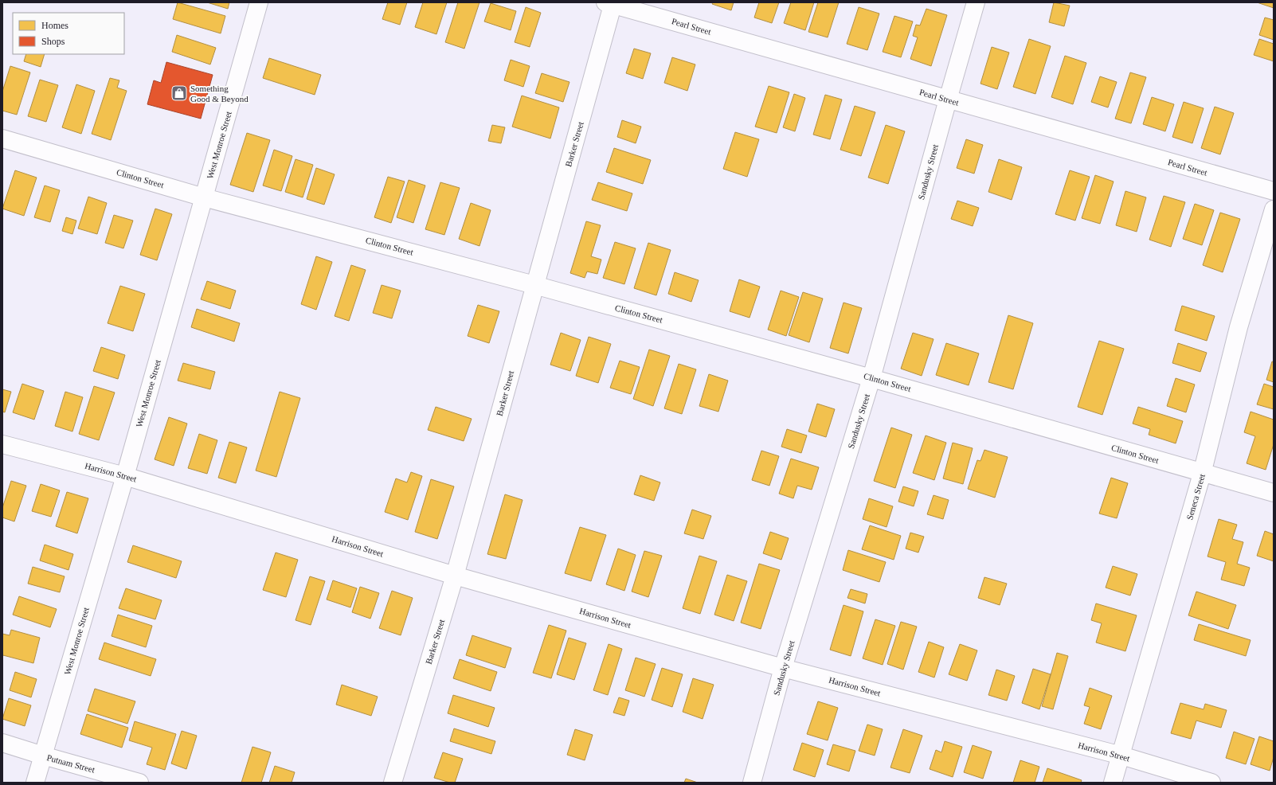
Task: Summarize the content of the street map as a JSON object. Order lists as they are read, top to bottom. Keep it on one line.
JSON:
{"streets":{"street":["Pearl Street","Barker Street","West Monroe Street","Sandusky Street","Clinton Street","Harrison Street","Seneca Street","Putnam Street"]},"crossings":[["Pearl Street","Barker Street"],["Pearl Street","Sandusky Street"],["Barker Street","Clinton Street"],["Barker Street","Harrison Street"],["West Monroe Street","Clinton Street"],["West Monroe Street","Harrison Street"],["West Monroe Street","Putnam Street"],["Sandusky Street","Clinton Street"],["Sandusky Street","Harrison Street"],["Clinton Street","Seneca Street"],["Harrison Street","Seneca Street"]],"places":{"shop":["Something Good & Beyond"]},"legend":["Homes","Shops"]}
